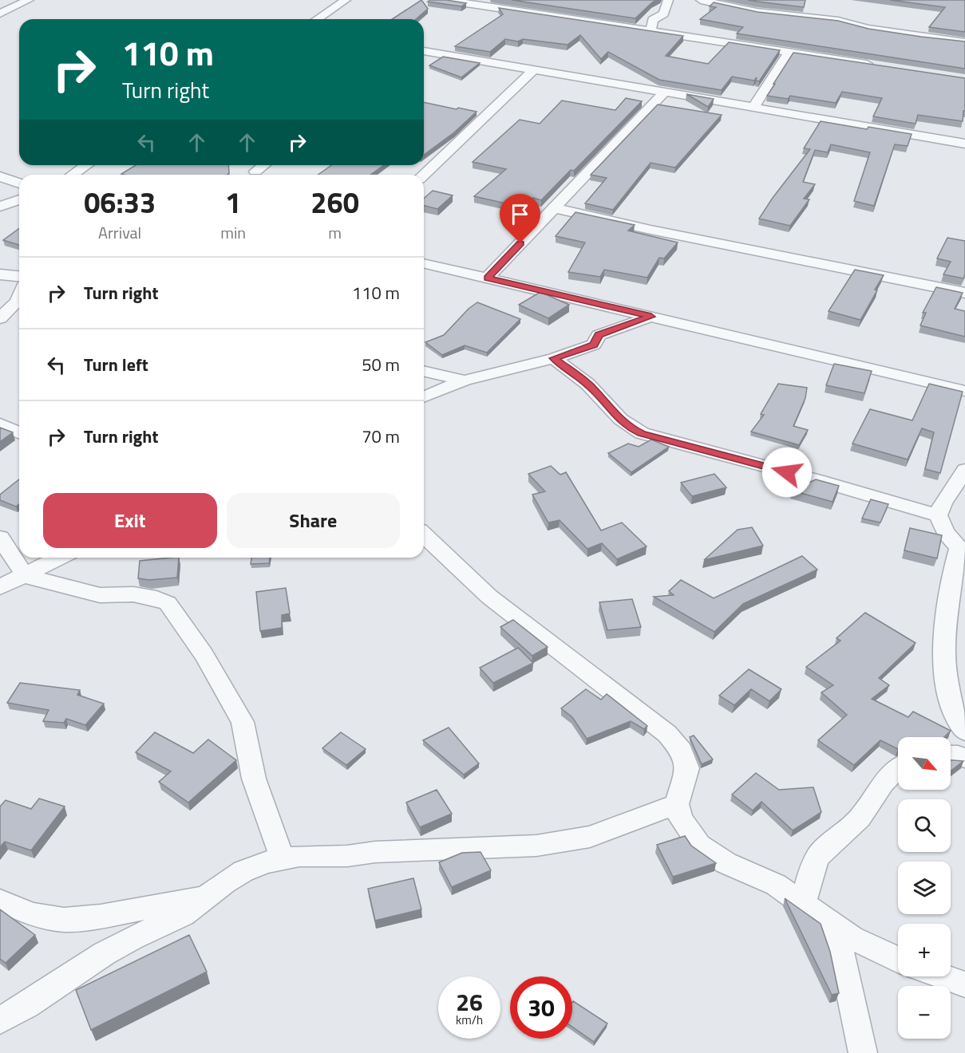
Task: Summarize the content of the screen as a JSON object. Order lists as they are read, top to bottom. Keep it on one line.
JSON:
{"north":"bottom right","page":{"turn":["110 m","Turn right"],"eta":["06:33","Arrival","1","min","260","m"],"list":[{"name":"Turn right","value":"110 m"},{"name":"Turn left","value":"50 m"},{"name":"Turn right","value":"70 m"}],"buttons":["Exit","Share"],"map_buttons":["+","−"],"speed":"26 km/h","limit":"30"}}
